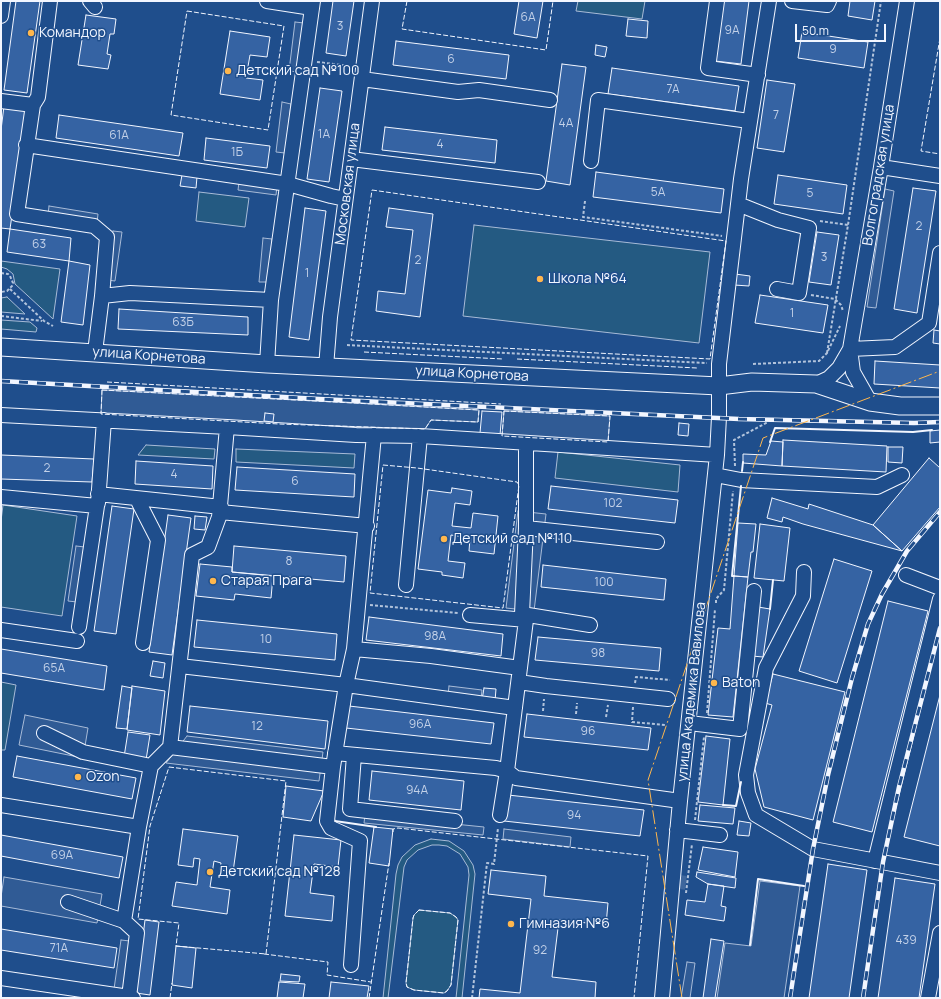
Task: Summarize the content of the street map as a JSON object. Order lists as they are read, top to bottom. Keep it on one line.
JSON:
{"streets":{"main road":["улица Корнетова"],"street":["Волгоградская улица","Московская улица","улица Академика Вавилова"]},"crossings":[["Московская улица","улица Корнетова"],["улица Корнетова","улица Академика Вавилова"]],"places":["Командор","Детский сад №100","Школа №64","Детский сад №110","Старая Прага","Baton","Ozon","Детский сад №128","Гимназия №6"],"house_numbers":["6А","3","9А","9","6","7А","7","4А","1А","61А","4","1Б","5А","5","2","63","3","2","1","1","63Б","2","4","6","102","8","100","98А","10","98","65А","96А","12","96","94А","94","69А","439","71А","92"],"scale_bar":"50 m"}
